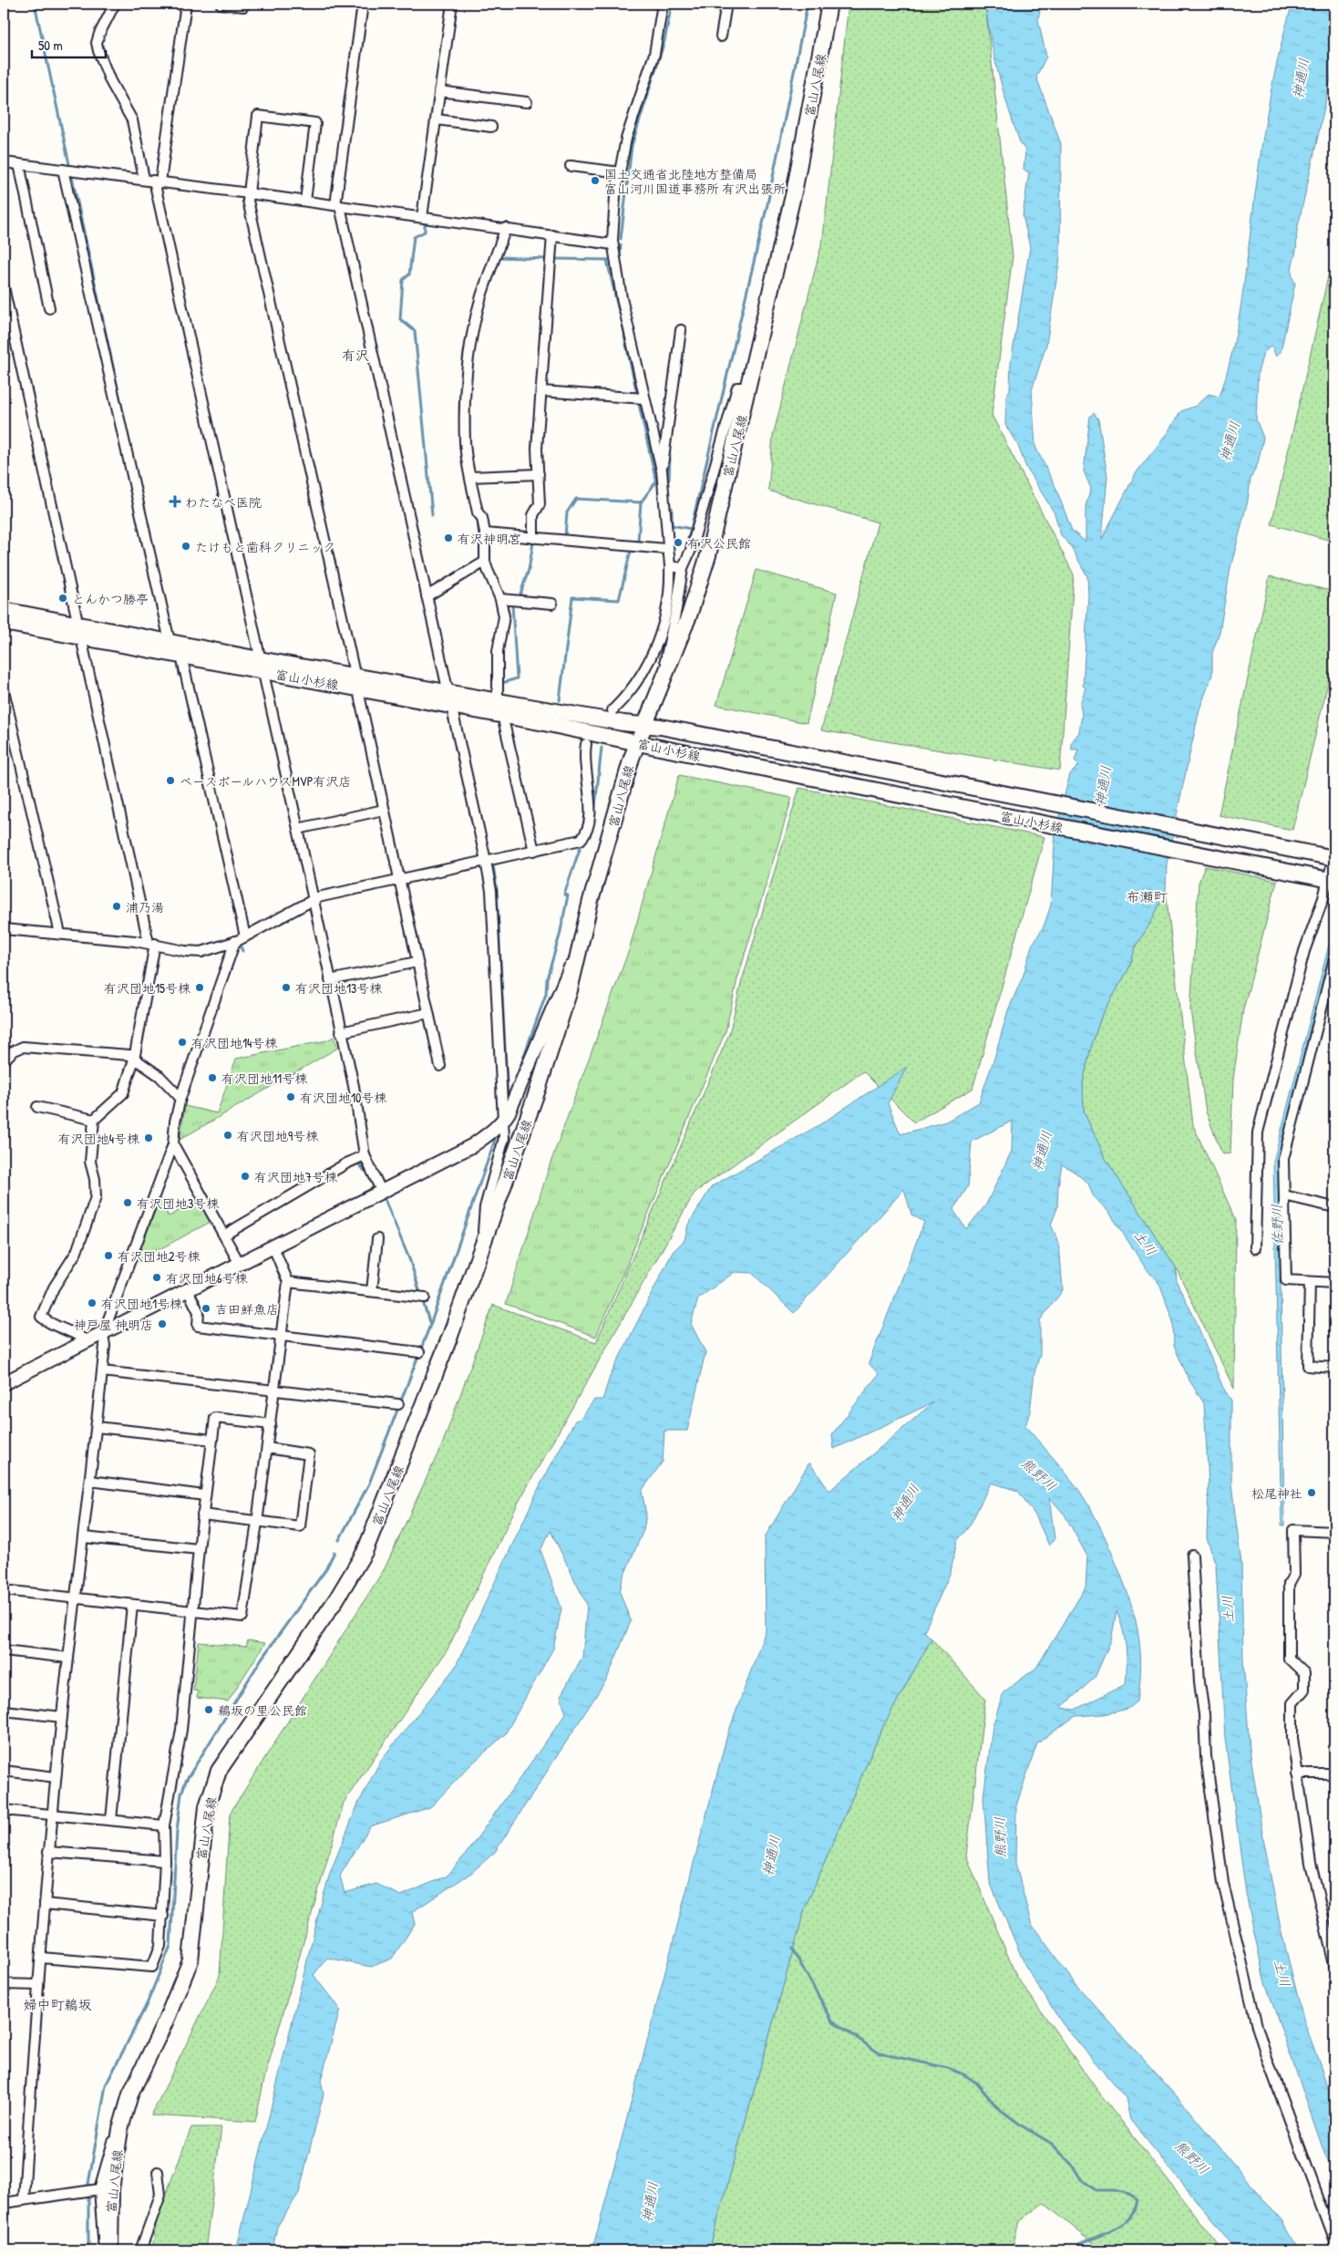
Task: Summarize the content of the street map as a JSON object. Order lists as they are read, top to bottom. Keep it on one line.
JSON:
{"streets":{"main road":["富山八尾線","富山小杉線"]},"crossings":[["富山八尾線","富山小杉線"]],"districts":["有沢","布瀬町","婦中町鵜坂"],"water":["神通川","佐野川","土川","熊野川"],"places":{"other":["国土交通省北陸地方整備局 富山河川国道事務所 有沢出張所","有沢神明宮","有沢公民館","たけもと歯科クリニック","とんかつ勝亭","ベースボールハウスMVP有沢店","浦乃湯","有沢団地15号棟","有沢団地13号棟","有沢団地14号棟","有沢団地11号棟","有沢団地10号棟","有沢団地9号棟","有沢団地4号棟","有沢団地7号棟","有沢団地3号棟","有沢団地2号棟","有沢団地6号棟","有沢団地1号棟","吉田鮮魚店","神戸屋 神明店","松尾神社","鵜坂の里公民館"],"health":["わたなべ医院"]},"scale_bar":"50 m"}
